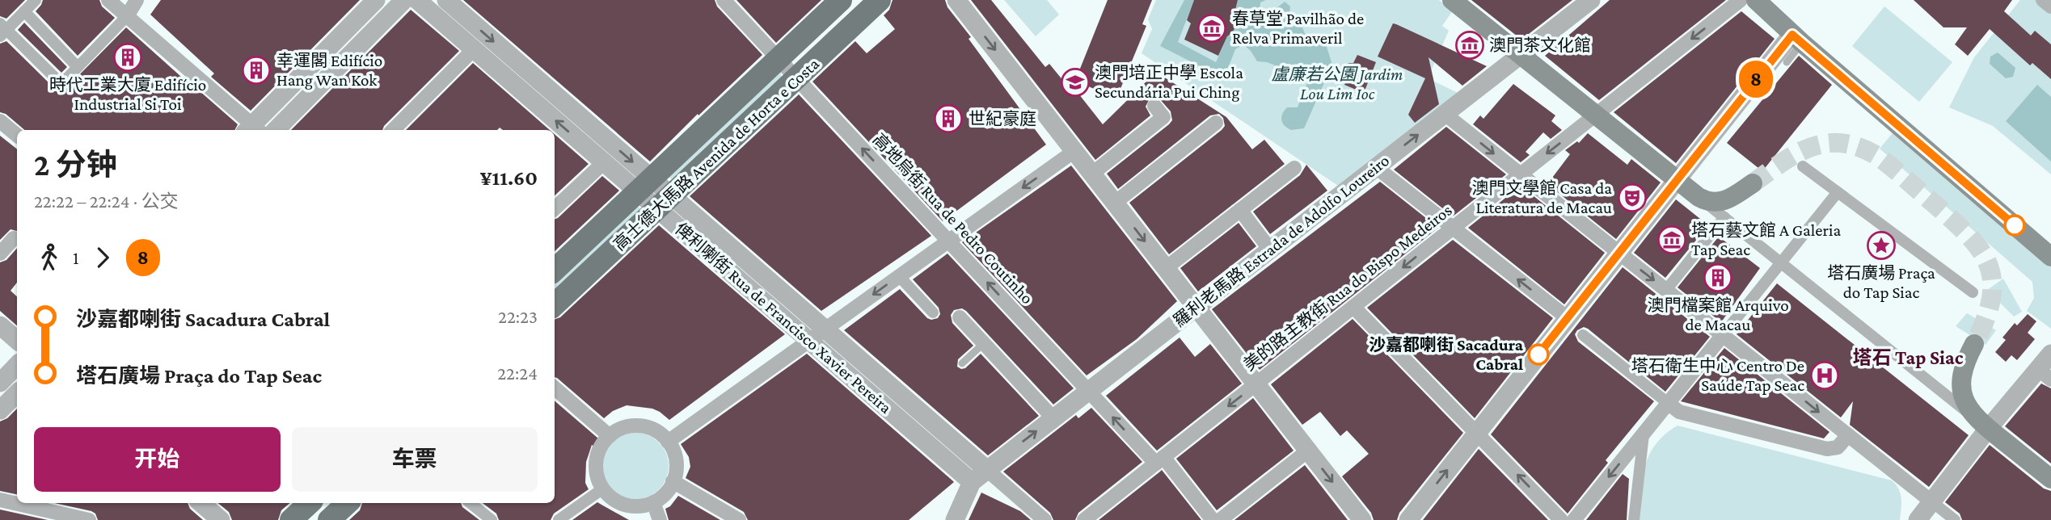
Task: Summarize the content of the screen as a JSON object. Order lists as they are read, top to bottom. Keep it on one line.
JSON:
{"streets":{"main road":["高士德大馬路 Avenida de Horta e Costa"],"street":["高地烏街 Rua de Pedro Coutinho","羅利老馬路 Estrada de Adolfo Loureiro","美的路主教街 Rua do Bispo Medeiros","俾利喇街 Rua de Francisco Xavier Pereira"]},"crossings":[["高士德大馬路 Avenida de Horta e Costa","高地烏街 Rua de Pedro Coutinho"],["高士德大馬路 Avenida de Horta e Costa","俾利喇街 Rua de Francisco Xavier Pereira"],["高地烏街 Rua de Pedro Coutinho","羅利老馬路 Estrada de Adolfo Loureiro"],["高地烏街 Rua de Pedro Coutinho","美的路主教街 Rua do Bispo Medeiros"],["羅利老馬路 Estrada de Adolfo Loureiro","俾利喇街 Rua de Francisco Xavier Pereira"]],"districts":["塔石 Tap Siac"],"parks":["盧廉若公園 Jardim Lou Lim Ioc"],"places":{"museum":["春草堂 Pavilhão de Relva Primaveril","澳門茶文化館","塔石藝文館 A Galeria Tap Seac"],"building":["時代工業大廈 Edifício Industrial Si Toi","幸運閣 Edifício Hang Wan Kok","世紀豪庭","澳門檔案館 Arquivo de Macau"],"school or university":["澳門培正中學 Escola Secundária Pui Ching"],"theatre":["澳門文學館 Casa da Literatura de Macau"],"place":["塔石廣場 Praça do Tap Siac"],"other":["沙嘉都喇街 Sacadura Cabral"],"hospital":["塔石衛生中心 Centro De Saúde Tap Seac"]},"lines":["bus line 8"],"page":{"on_map":"8","heading":["2 分钟","22:22 – 22:24 · 公交","¥11.60"],"legs":["1","8"],"list":[{"name":"沙嘉都喇街 Sacadura Cabral","value":"22:23"},{"name":"塔石廣場 Praça do Tap Seac","value":"22:24"}],"buttons":["开始","车票"]}}
